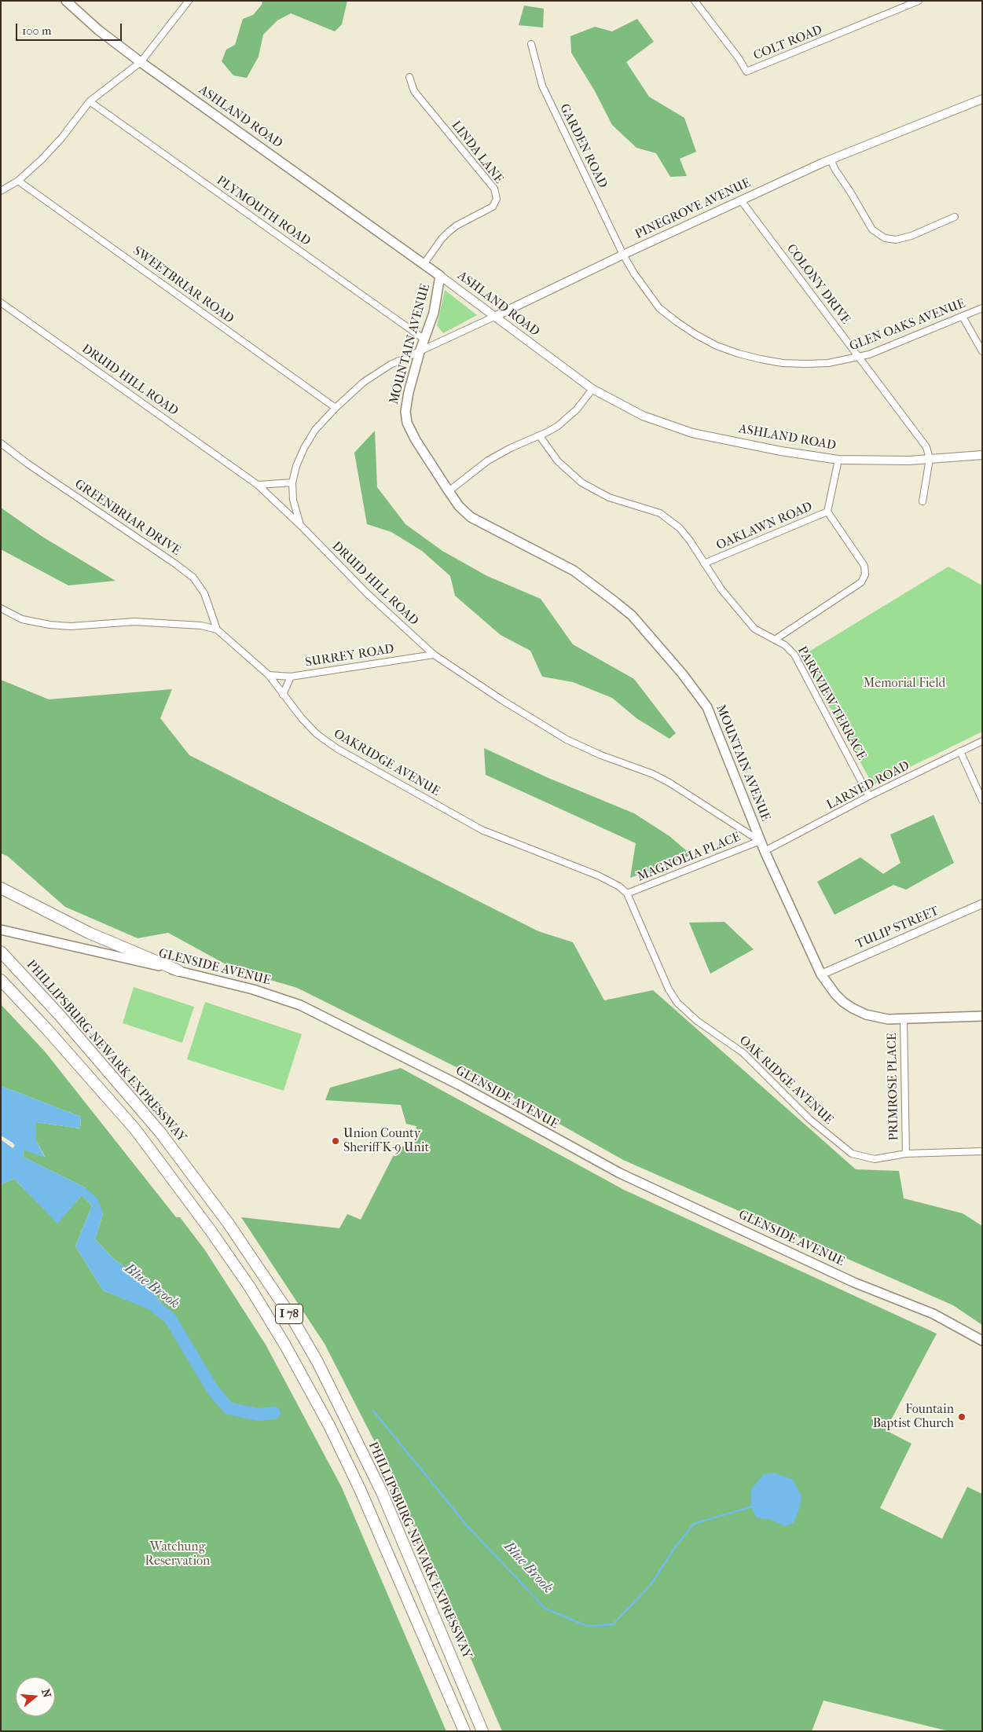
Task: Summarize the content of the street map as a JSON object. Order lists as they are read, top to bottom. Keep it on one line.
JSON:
{"streets":{"highway":["PHILLIPSBURG-NEWARK EXPRESSWAY","I 78"],"main road":["ASHLAND ROAD","MOUNTAIN AVENUE","GLENSIDE AVENUE"],"street":["COLT ROAD","GARDEN ROAD","LINDA LANE","PINEGROVE AVENUE","PLYMOUTH ROAD","COLONY DRIVE","SWEETBRIAR ROAD","GLEN OAKS AVENUE","DRUID HILL ROAD","GREENBRIAR DRIVE","OAKLAWN ROAD","SURREY ROAD","PARKVIEW TERRACE","OAKRIDGE AVENUE","LARNED ROAD","MAGNOLIA PLACE","TULIP STREET","OAK RIDGE AVENUE","PRIMROSE PLACE"]},"crossings":[["ASHLAND ROAD","LINDA LANE"],["ASHLAND ROAD","PINEGROVE AVENUE"],["ASHLAND ROAD","COLONY DRIVE"],["ASHLAND ROAD","MOUNTAIN AVENUE"],["ASHLAND ROAD","OAKLAWN ROAD"],["GARDEN ROAD","PINEGROVE AVENUE"],["GARDEN ROAD","GLEN OAKS AVENUE"],["PINEGROVE AVENUE","COLONY DRIVE"],["PINEGROVE AVENUE","SWEETBRIAR ROAD"],["PINEGROVE AVENUE","GLEN OAKS AVENUE"],["PINEGROVE AVENUE","MOUNTAIN AVENUE"],["PINEGROVE AVENUE","DRUID HILL ROAD"],["PLYMOUTH ROAD","MOUNTAIN AVENUE"],["COLONY DRIVE","GLEN OAKS AVENUE"],["MOUNTAIN AVENUE","DRUID HILL ROAD"],["MOUNTAIN AVENUE","LARNED ROAD"],["MOUNTAIN AVENUE","MAGNOLIA PLACE"],["MOUNTAIN AVENUE","TULIP STREET"],["MOUNTAIN AVENUE","PRIMROSE PLACE"],["DRUID HILL ROAD","SURREY ROAD"],["DRUID HILL ROAD","MAGNOLIA PLACE"],["GREENBRIAR DRIVE","OAKRIDGE AVENUE"],["OAKLAWN ROAD","PARKVIEW TERRACE"],["SURREY ROAD","OAKRIDGE AVENUE"],["PARKVIEW TERRACE","LARNED ROAD"],["OAKRIDGE AVENUE","MAGNOLIA PLACE"],["OAKRIDGE AVENUE","OAK RIDGE AVENUE"],["MAGNOLIA PLACE","OAK RIDGE AVENUE"],["OAK RIDGE AVENUE","PRIMROSE PLACE"]],"water":["Blue Brook"],"parks":["Memorial Field","Watchung Reservation"],"places":["Union County Sheriff K-9 Unit","Fountain Baptist Church"],"scale_bar":"100 m","north":"right"}
